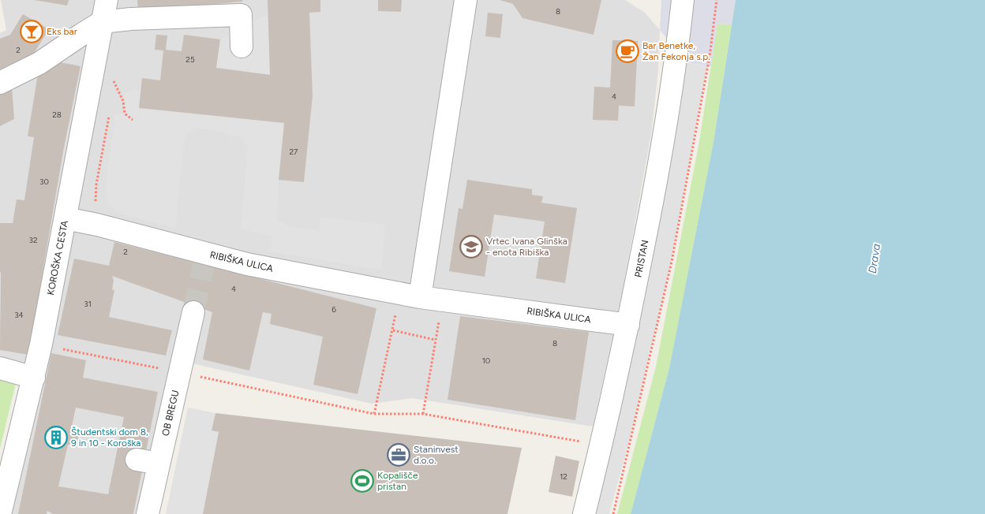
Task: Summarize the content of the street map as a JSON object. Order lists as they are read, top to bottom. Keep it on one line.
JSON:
{"streets":{"street":["KOROŠKA CESTA","PRISTAN","RIBIŠKA ULICA","OB BREGU"]},"crossings":[["KOROŠKA CESTA","RIBIŠKA ULICA"],["PRISTAN","RIBIŠKA ULICA"]],"water":["Drava"],"places":{"bar":["Eks bar"],"cafe":["Bar Benetke, Žan Fekonja s.p."],"school or university":["Vrtec Ivana Glinška - enota Ribiška"],"building":["Študentski dom 8, 9 in 10 - Koroška"],"office":["Staninvest d.o.o."],"sports":["Kopališče pristan"]},"house_numbers":["8","2","25","4","28","27","30","32","2","4","31","6","34","8","10","12"]}
